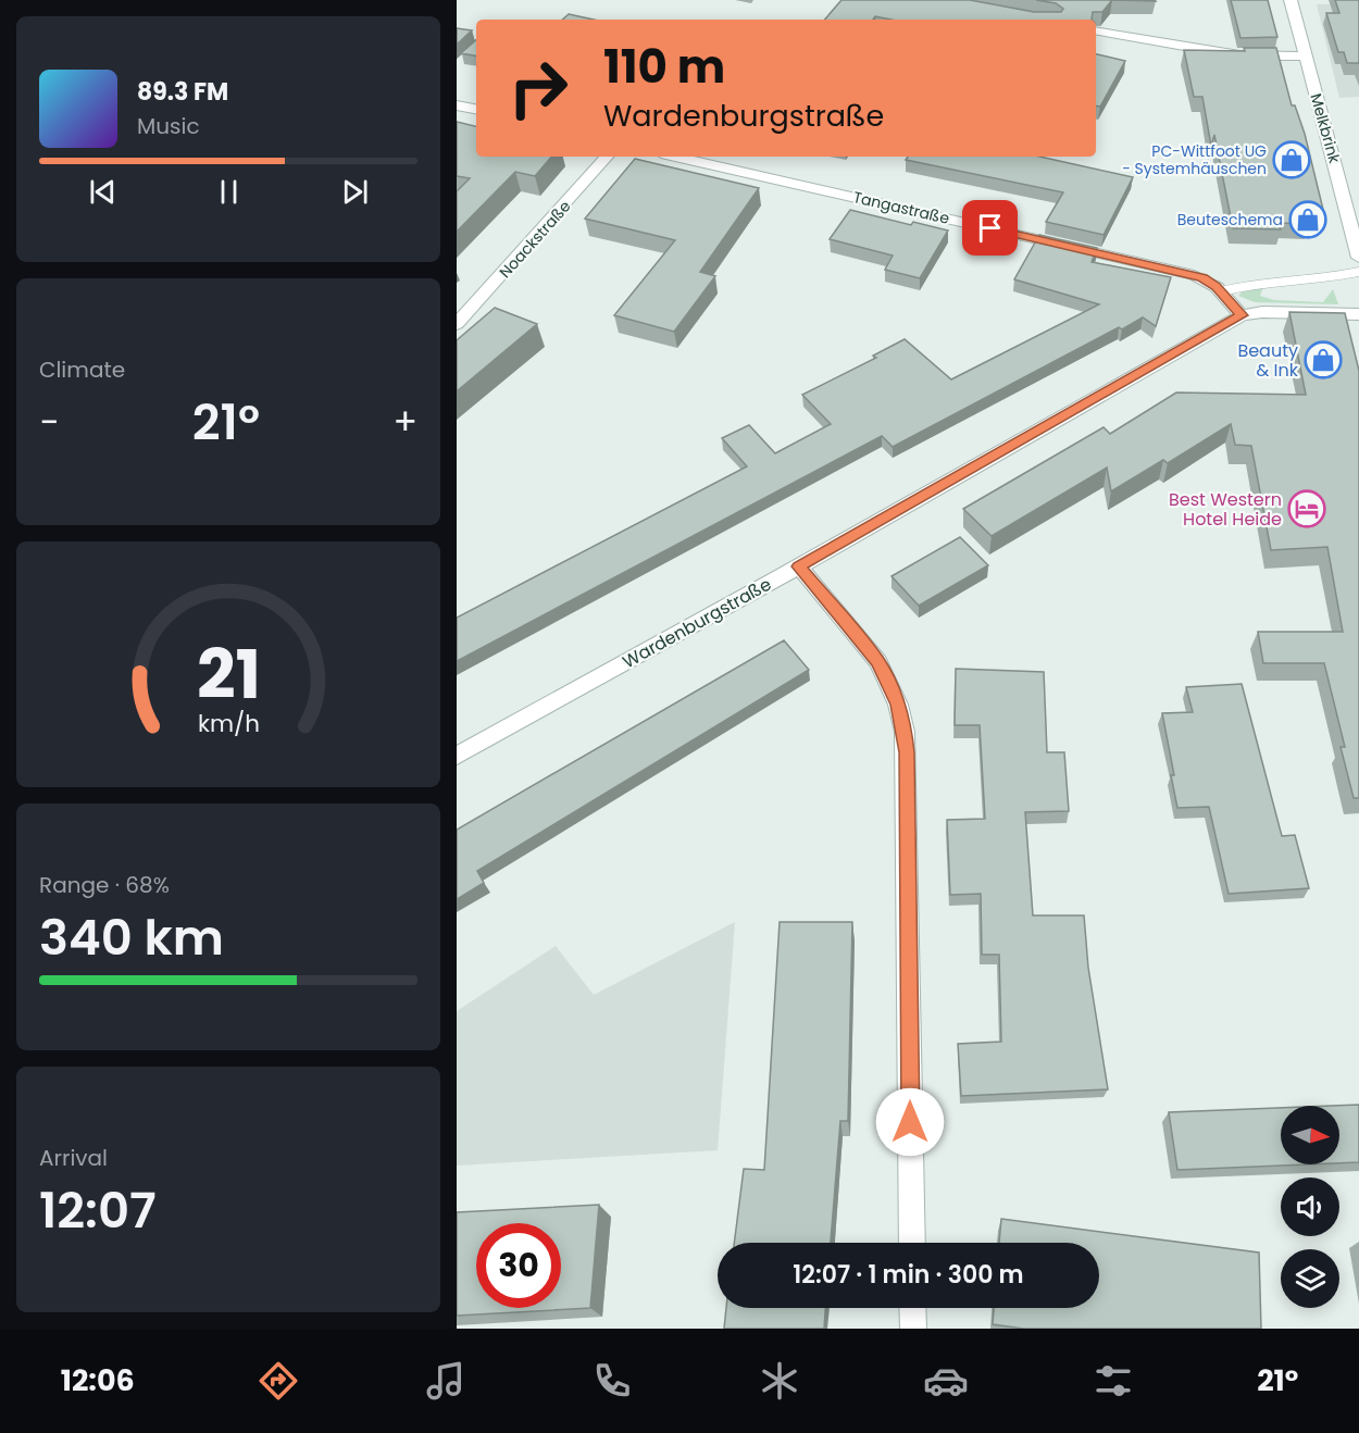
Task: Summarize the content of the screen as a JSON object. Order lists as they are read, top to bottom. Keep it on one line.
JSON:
{"streets":{"street":["Melkbrink","Tangastraße","Noackstraße","Wardenburgstraße"]},"crossings":[["Tangastraße","Wardenburgstraße"]],"places":{"shop":["PC-Wittfoot UG - Systemhäuschen","Beuteschema","Beauty & Ink"],"hotel":["Best Western Hotel Heide"]},"north":"right","page":{"turn":["110 m","Wardenburgstraße"],"song":["89.3 FM","Music"],"tile":["Climate",["Range · 68%","340 km"],["Arrival","12:07"]],"heat":["−","21°","+"],"limit":"30","trip":"12:07 · 1 min · 300 m","tabs":["12:06","21°"],"gauge":["21","km/h"]}}
